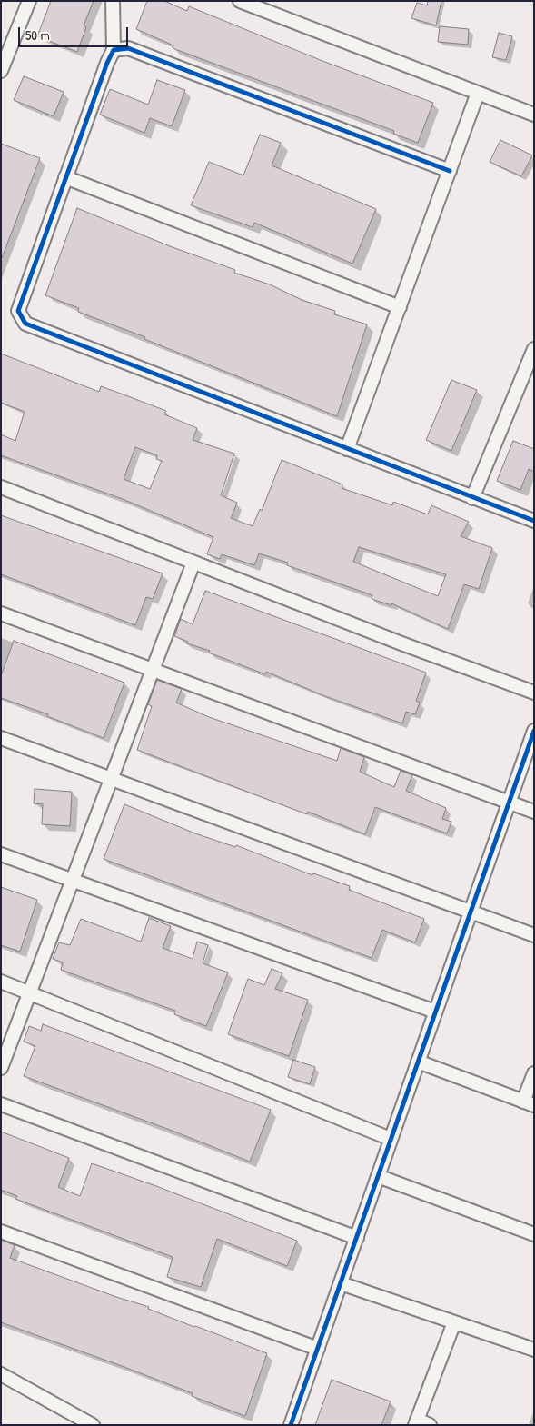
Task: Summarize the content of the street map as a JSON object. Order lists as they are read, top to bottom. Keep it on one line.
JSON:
{"scale_bar":"50 m"}
